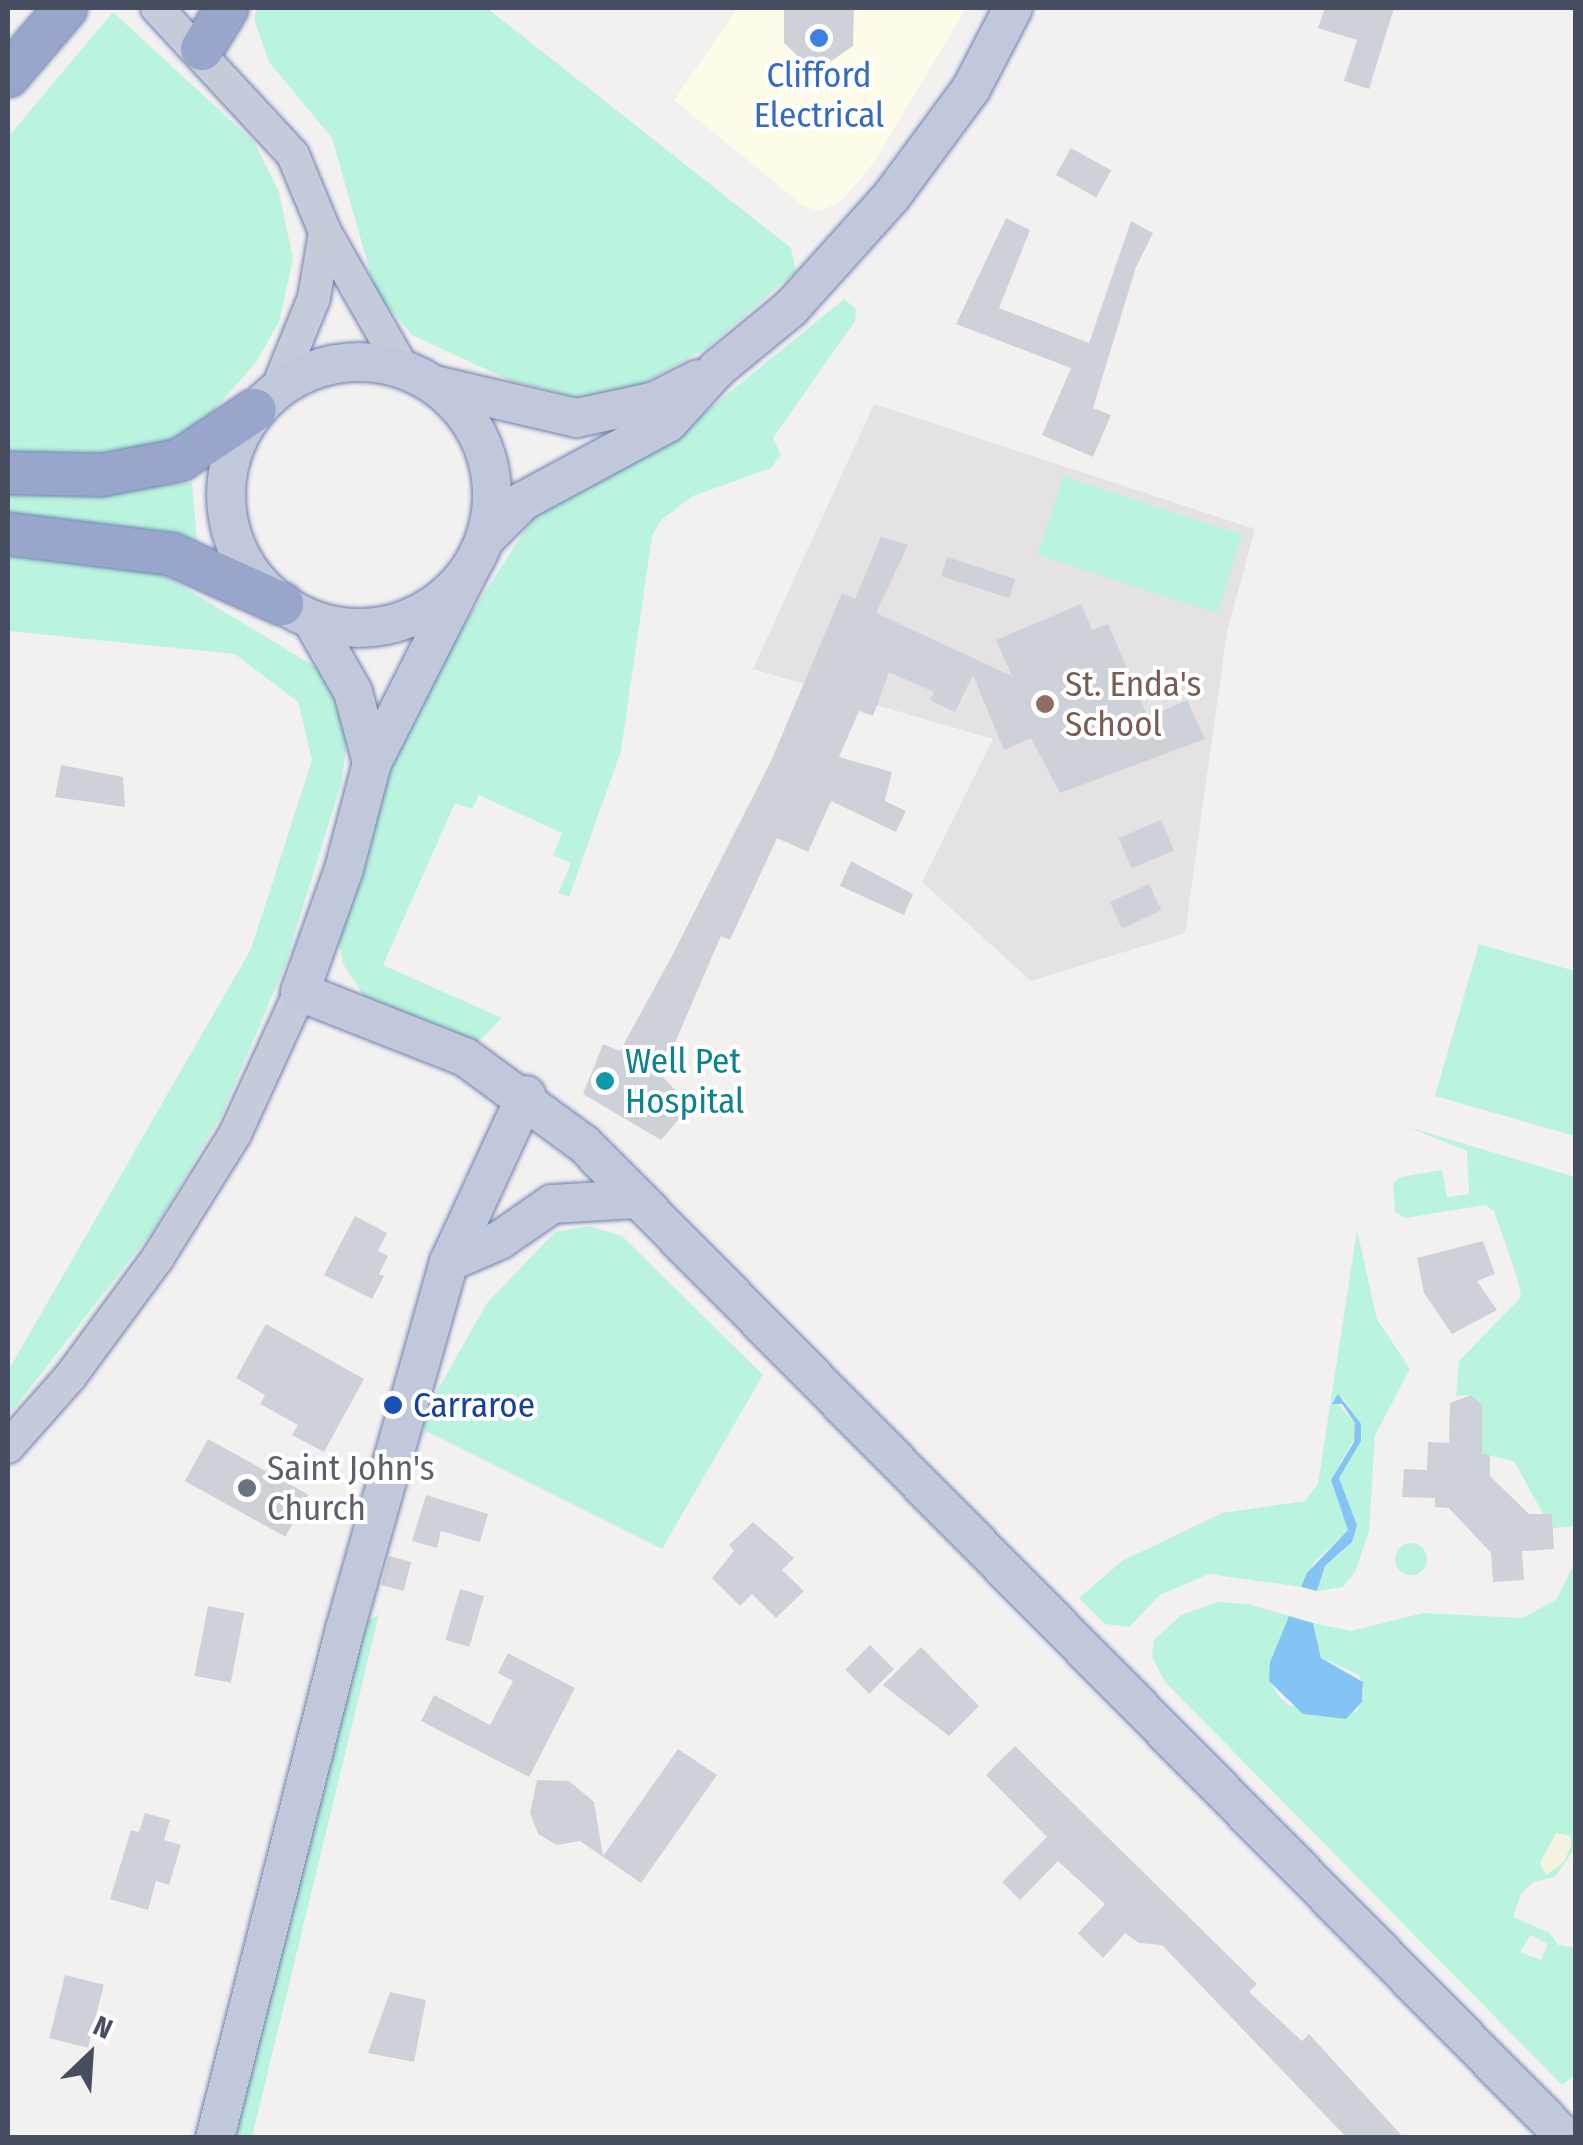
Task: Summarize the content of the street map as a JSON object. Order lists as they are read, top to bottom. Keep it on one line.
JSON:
{"places":["Clifford Electrical","St. Enda's School","Well Pet Hospital","Carraroe","Saint John's Church"],"north":"top right"}
